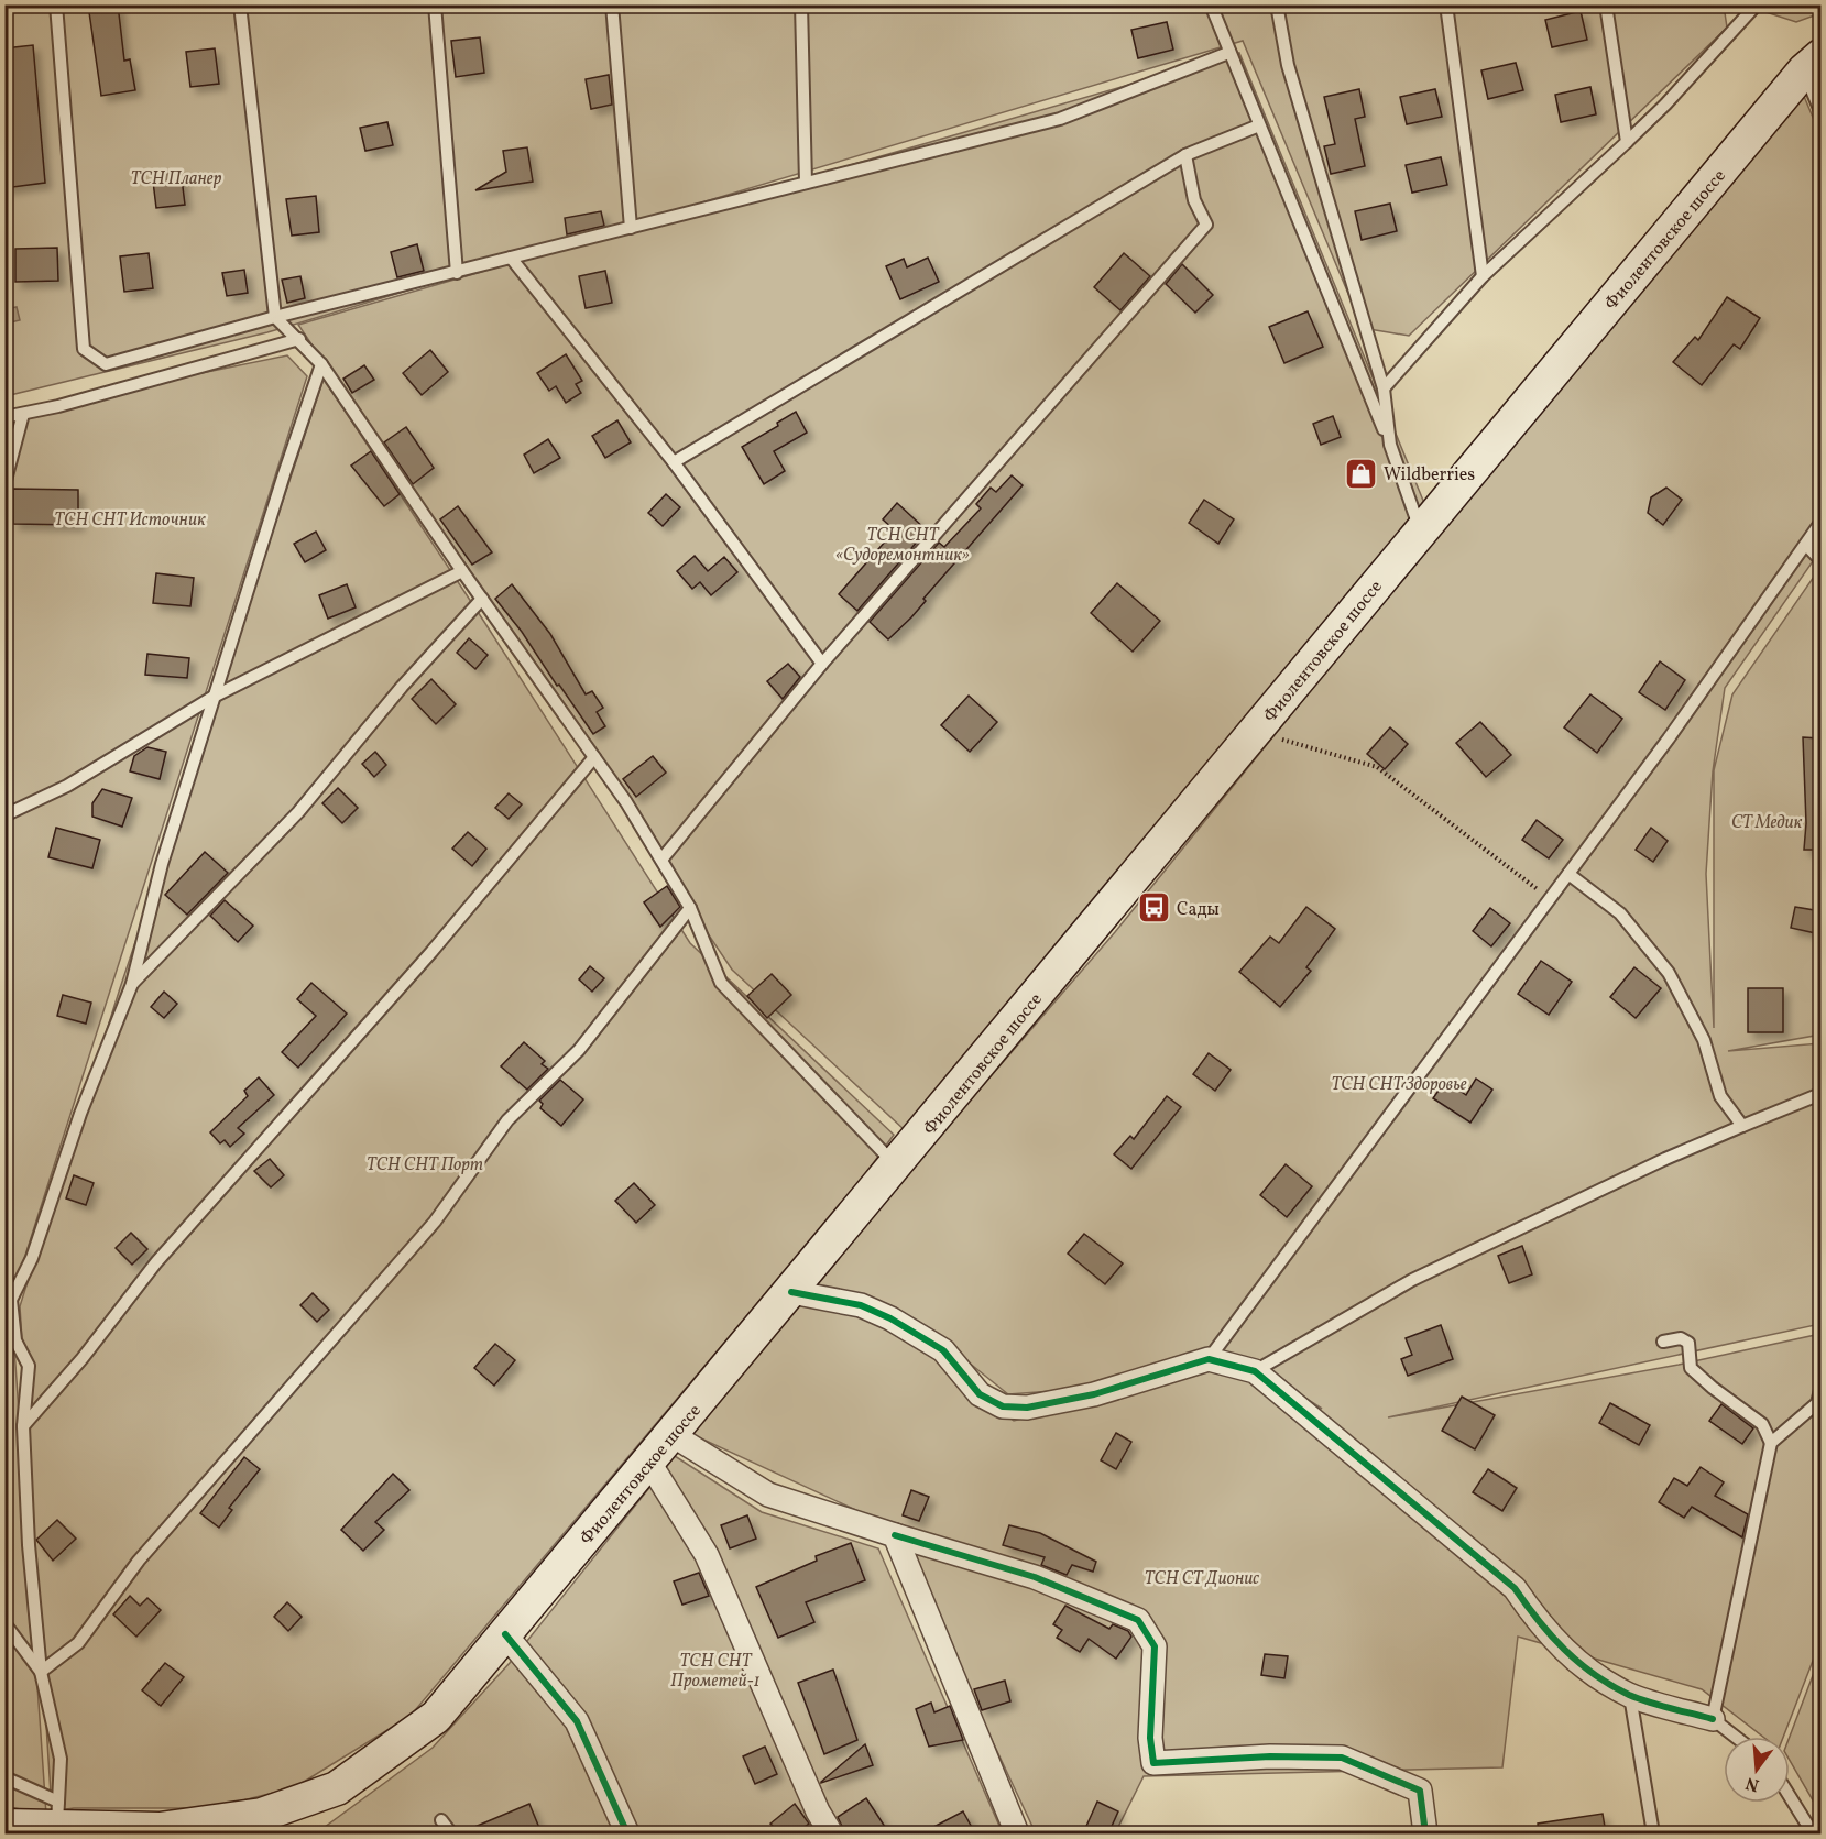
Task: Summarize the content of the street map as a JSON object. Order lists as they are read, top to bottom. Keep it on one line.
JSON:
{"streets":{"main road":["Фиолентовское шоссе"]},"parks":["ТСН Планер","ТСН СНТ Источник","ТСН СНТ «Судоремонтник»","СТ Медик","ТСН СНТ Здоровье","ТСН СНТ Порт","ТСН СТ Дионис","ТСН СНТ Прометей-1"],"places":{"shop":["Wildberries"],"bus stop":["Сады"]},"north":"bottom"}
